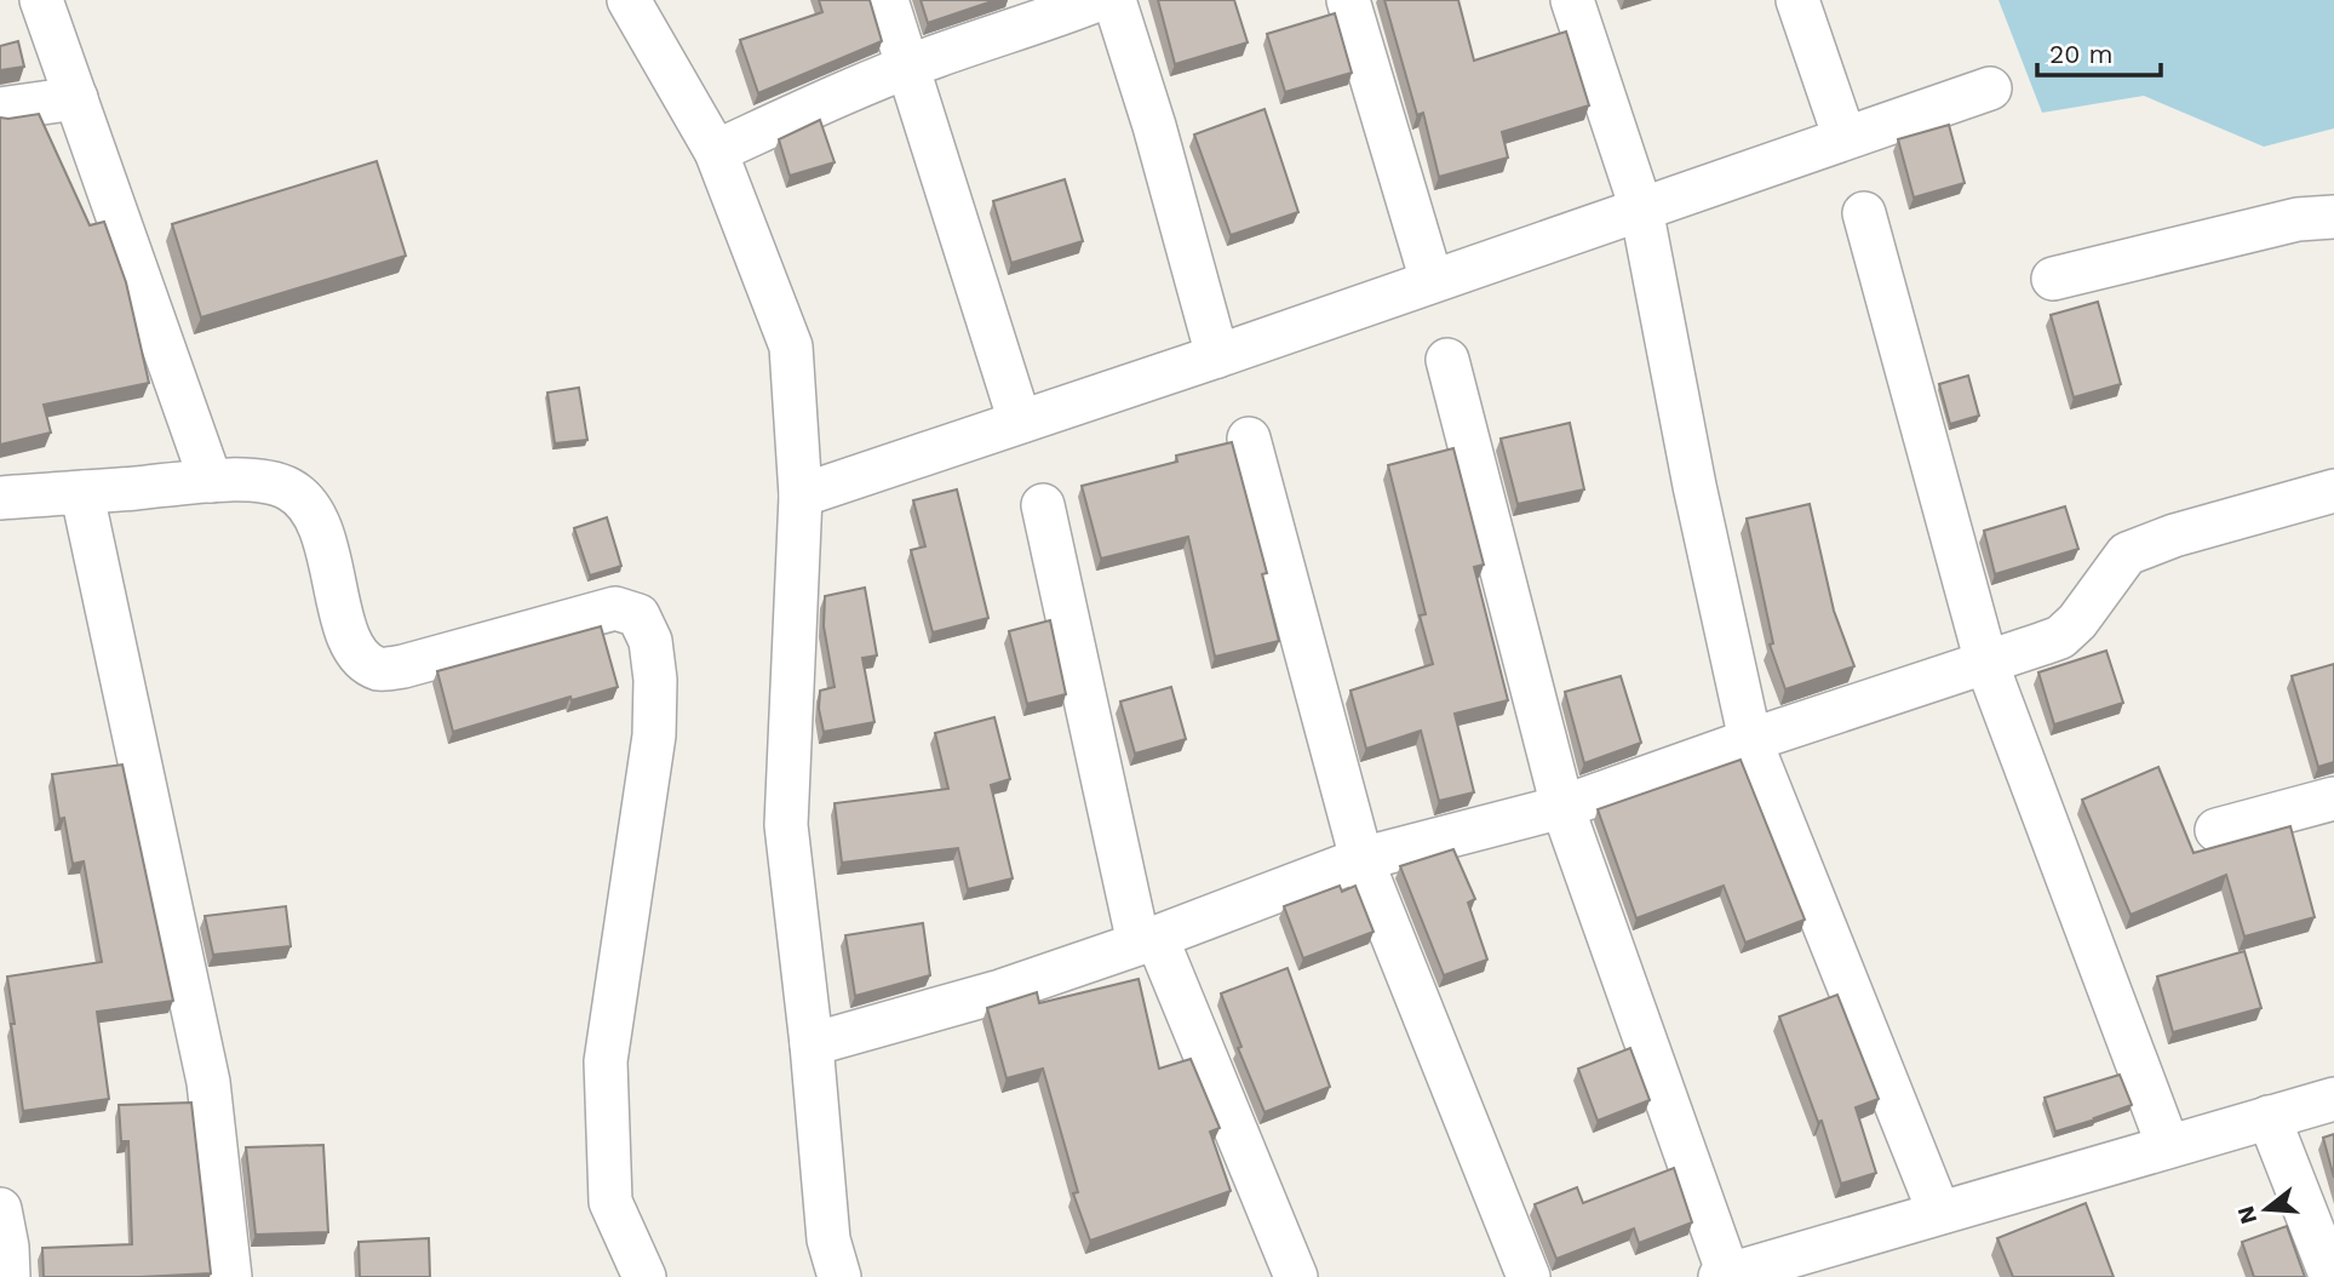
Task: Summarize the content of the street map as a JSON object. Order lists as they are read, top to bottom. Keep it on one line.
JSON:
{"scale_bar":"20 m","north":"left"}
